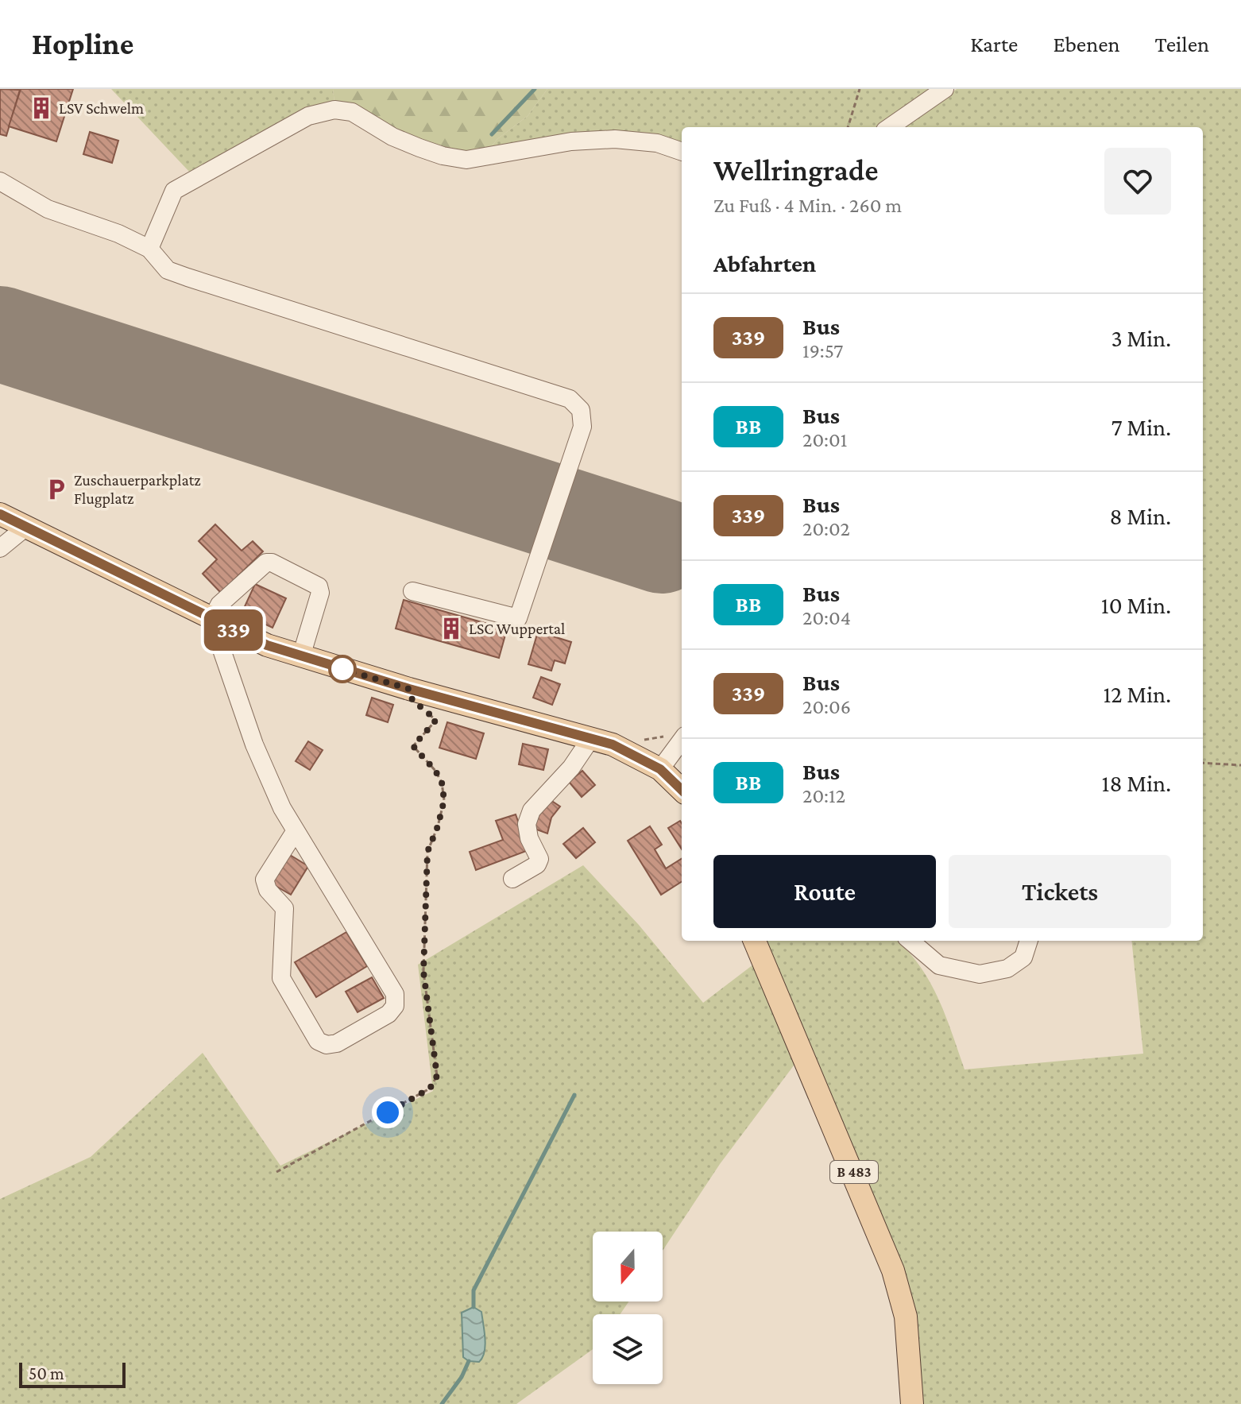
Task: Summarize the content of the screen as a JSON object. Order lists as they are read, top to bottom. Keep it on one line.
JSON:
{"streets":{"main road":["B 483"]},"places":{"building":["LSV Schwelm","LSC Wuppertal"],"parking":["Zuschauerparkplatz Flugplatz"]},"lines":["bus line 339"],"scale_bar":"50 m","north":"bottom","page":{"header":"Hopline","nav":["Karte","Ebenen","Teilen"],"on_map":"339","heading":[["Wellringrade","Zu Fuß · 4 Min. · 260 m"],"Abfahrten"],"list":[{"mark":"339","name":"Bus","note":"19:57","value":"3 Min."},{"mark":"BB","name":"Bus","note":"20:01","value":"7 Min."},{"mark":"339","name":"Bus","note":"20:02","value":"8 Min."},{"mark":"BB","name":"Bus","note":"20:04","value":"10 Min."},{"mark":"339","name":"Bus","note":"20:06","value":"12 Min."},{"mark":"BB","name":"Bus","note":"20:12","value":"18 Min."}],"buttons":["Route","Tickets"],"scale":"50 m"}}
